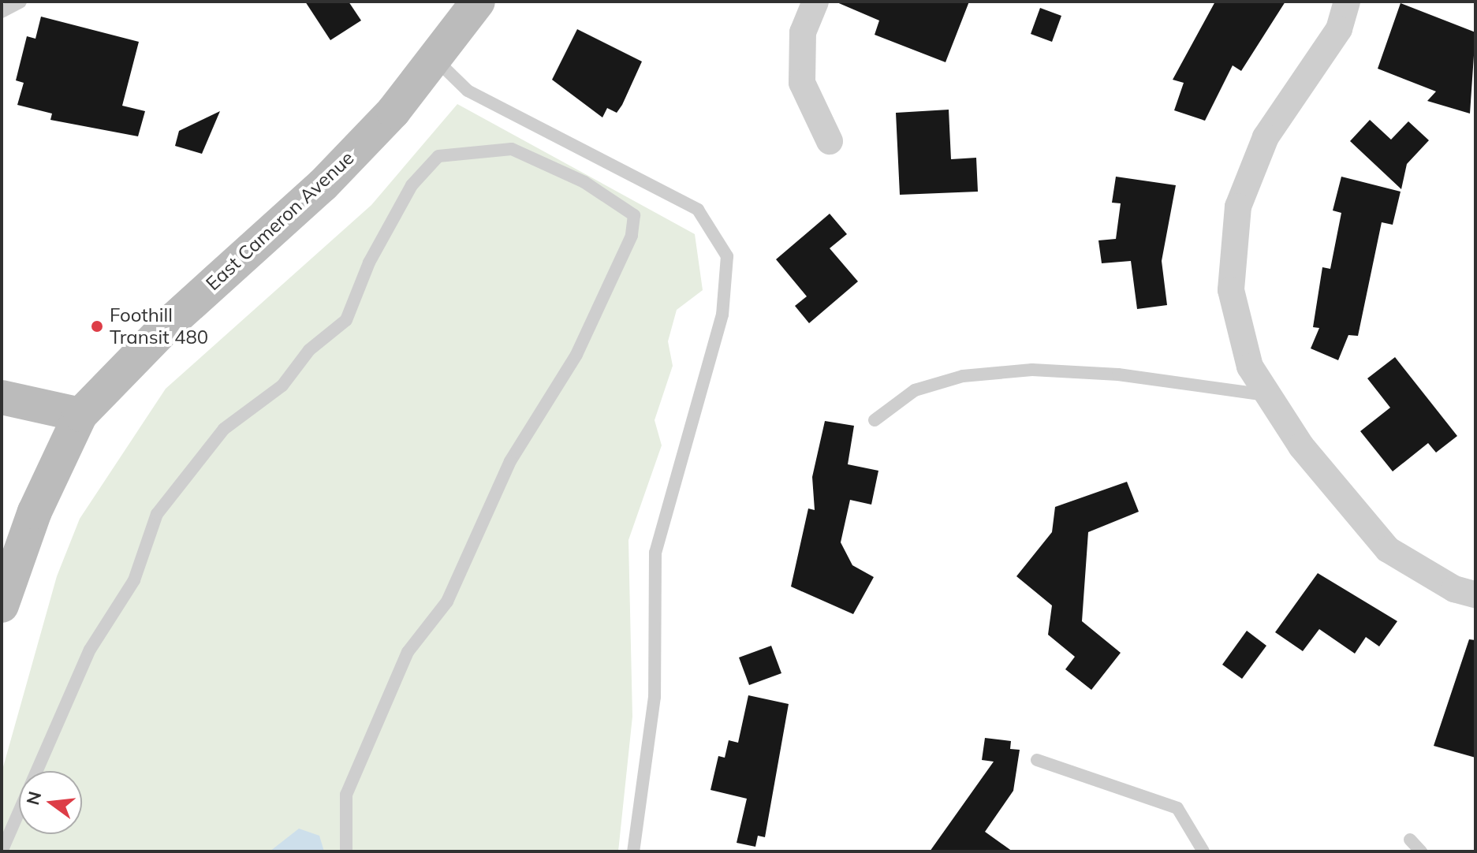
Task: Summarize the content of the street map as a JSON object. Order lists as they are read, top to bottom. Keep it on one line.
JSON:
{"streets":{"main road":["East Cameron Avenue"]},"places":["Foothill Transit 480"],"north":"left"}
